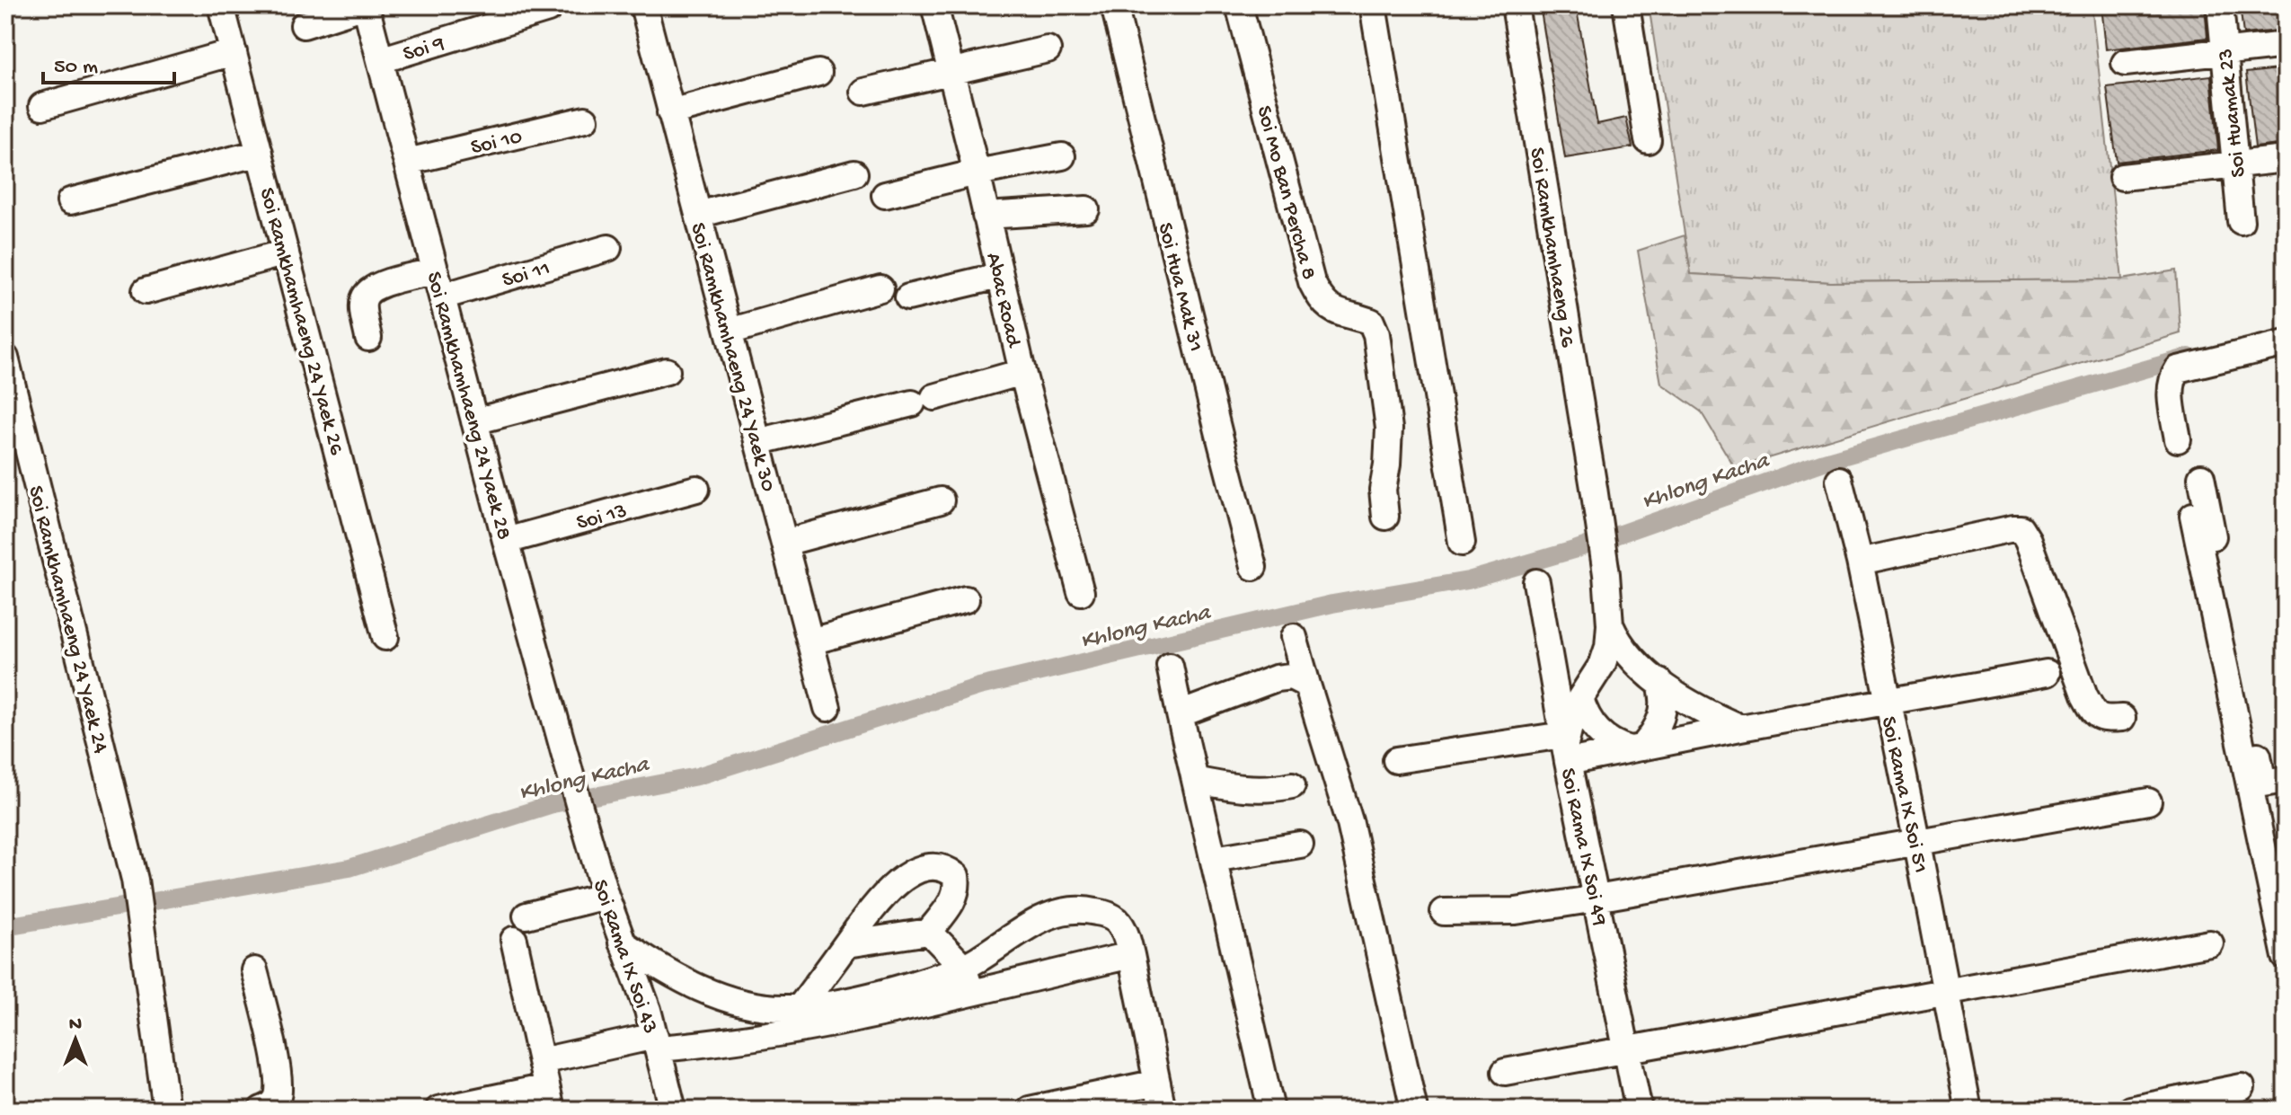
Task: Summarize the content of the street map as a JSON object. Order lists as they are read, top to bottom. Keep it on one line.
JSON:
{"streets":{"street":["Soi 9","Soi Huamak 23","Soi 10","Soi Mo Ban Percha 8","Soi Ramkhamhaeng 26","Soi 11","Soi Hua Mak 31","Abac Road","Soi Ramkhamhaeng 24 Yaek 26","Soi Ramkhamhaeng 24 Yaek 30","Soi Ramkhamhaeng 24 Yaek 28","Soi 13","Soi Ramkhamhaeng 24 Yaek 24","Soi Rama IX Soi 51","Soi Rama IX Soi 49","Soi Rama IX Soi 43"]},"crossings":[["Soi 9","Soi Ramkhamhaeng 24 Yaek 28"],["Soi 10","Soi Ramkhamhaeng 24 Yaek 28"],["Soi Ramkhamhaeng 26","Soi Rama IX Soi 49"],["Soi 11","Soi Ramkhamhaeng 24 Yaek 28"],["Soi Ramkhamhaeng 24 Yaek 28","Soi 13"],["Soi Ramkhamhaeng 24 Yaek 28","Soi Rama IX Soi 43"]],"water":["Khlong Kacha"],"scale_bar":"50 m","north":"top"}
